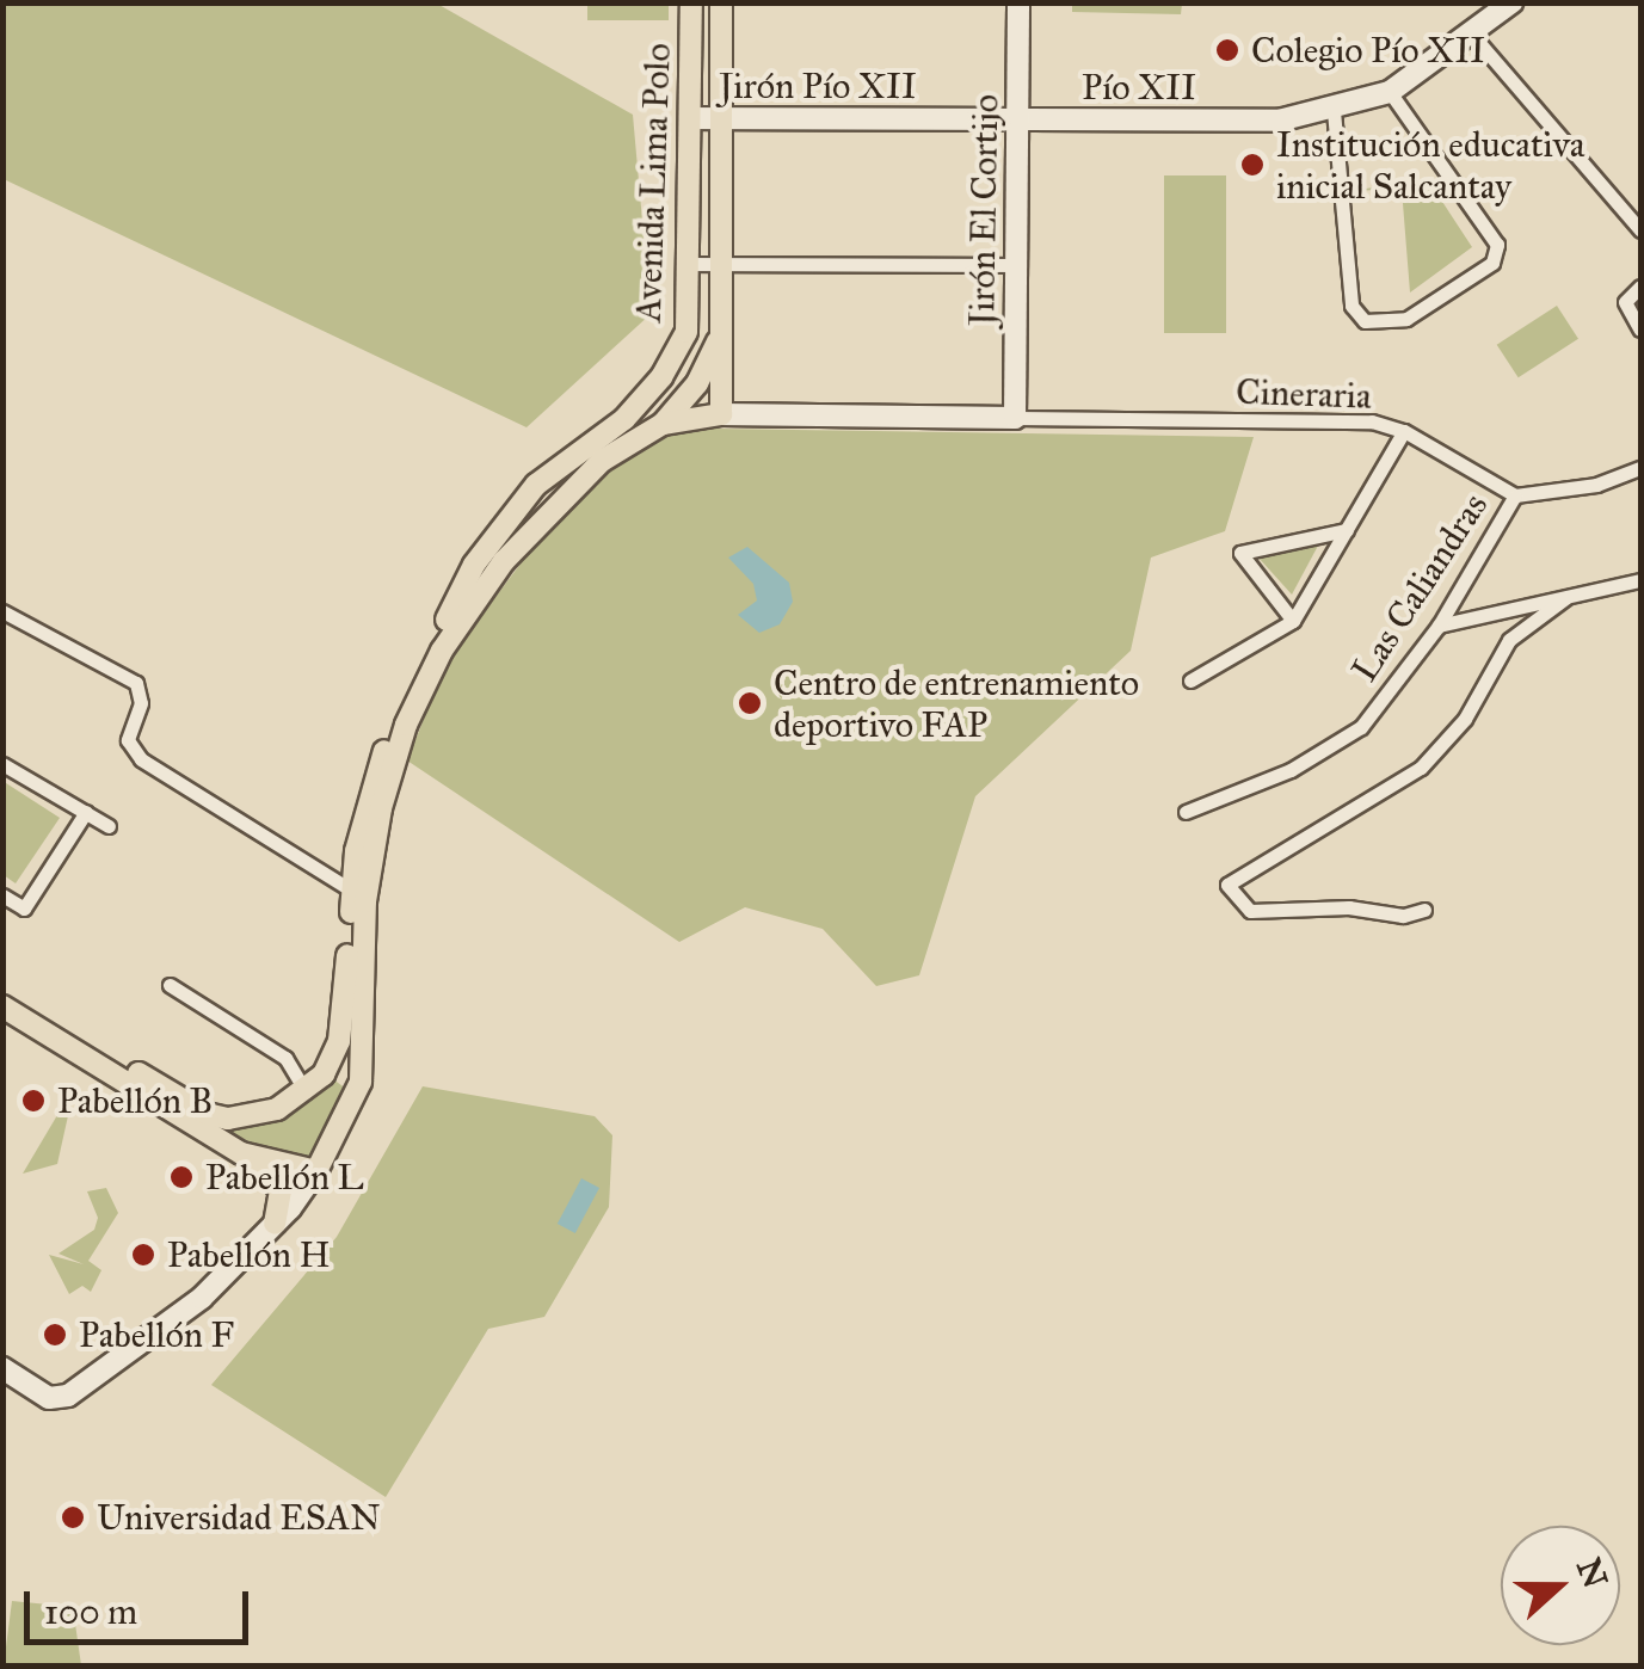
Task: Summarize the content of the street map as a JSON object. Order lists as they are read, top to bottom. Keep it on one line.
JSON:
{"streets":{"main road":["Avenida Lima Polo"],"street":["Jirón Pío XII","Pío XII","Jirón El Cortijo","Cineraria","Las Caliandras"]},"crossings":[["Jirón Pío XII","Pío XII"],["Jirón Pío XII","Avenida Lima Polo"],["Jirón Pío XII","Jirón El Cortijo"],["Pío XII","Jirón El Cortijo"],["Jirón El Cortijo","Cineraria"],["Cineraria","Las Caliandras"]],"places":["Colegio Pío XII","Institución educativa inicial Salcantay","Centro de entrenamiento deportivo FAP","Pabellón B","Pabellón L","Pabellón H","Pabellón F","Universidad ESAN"],"scale_bar":"100 m","north":"right"}
